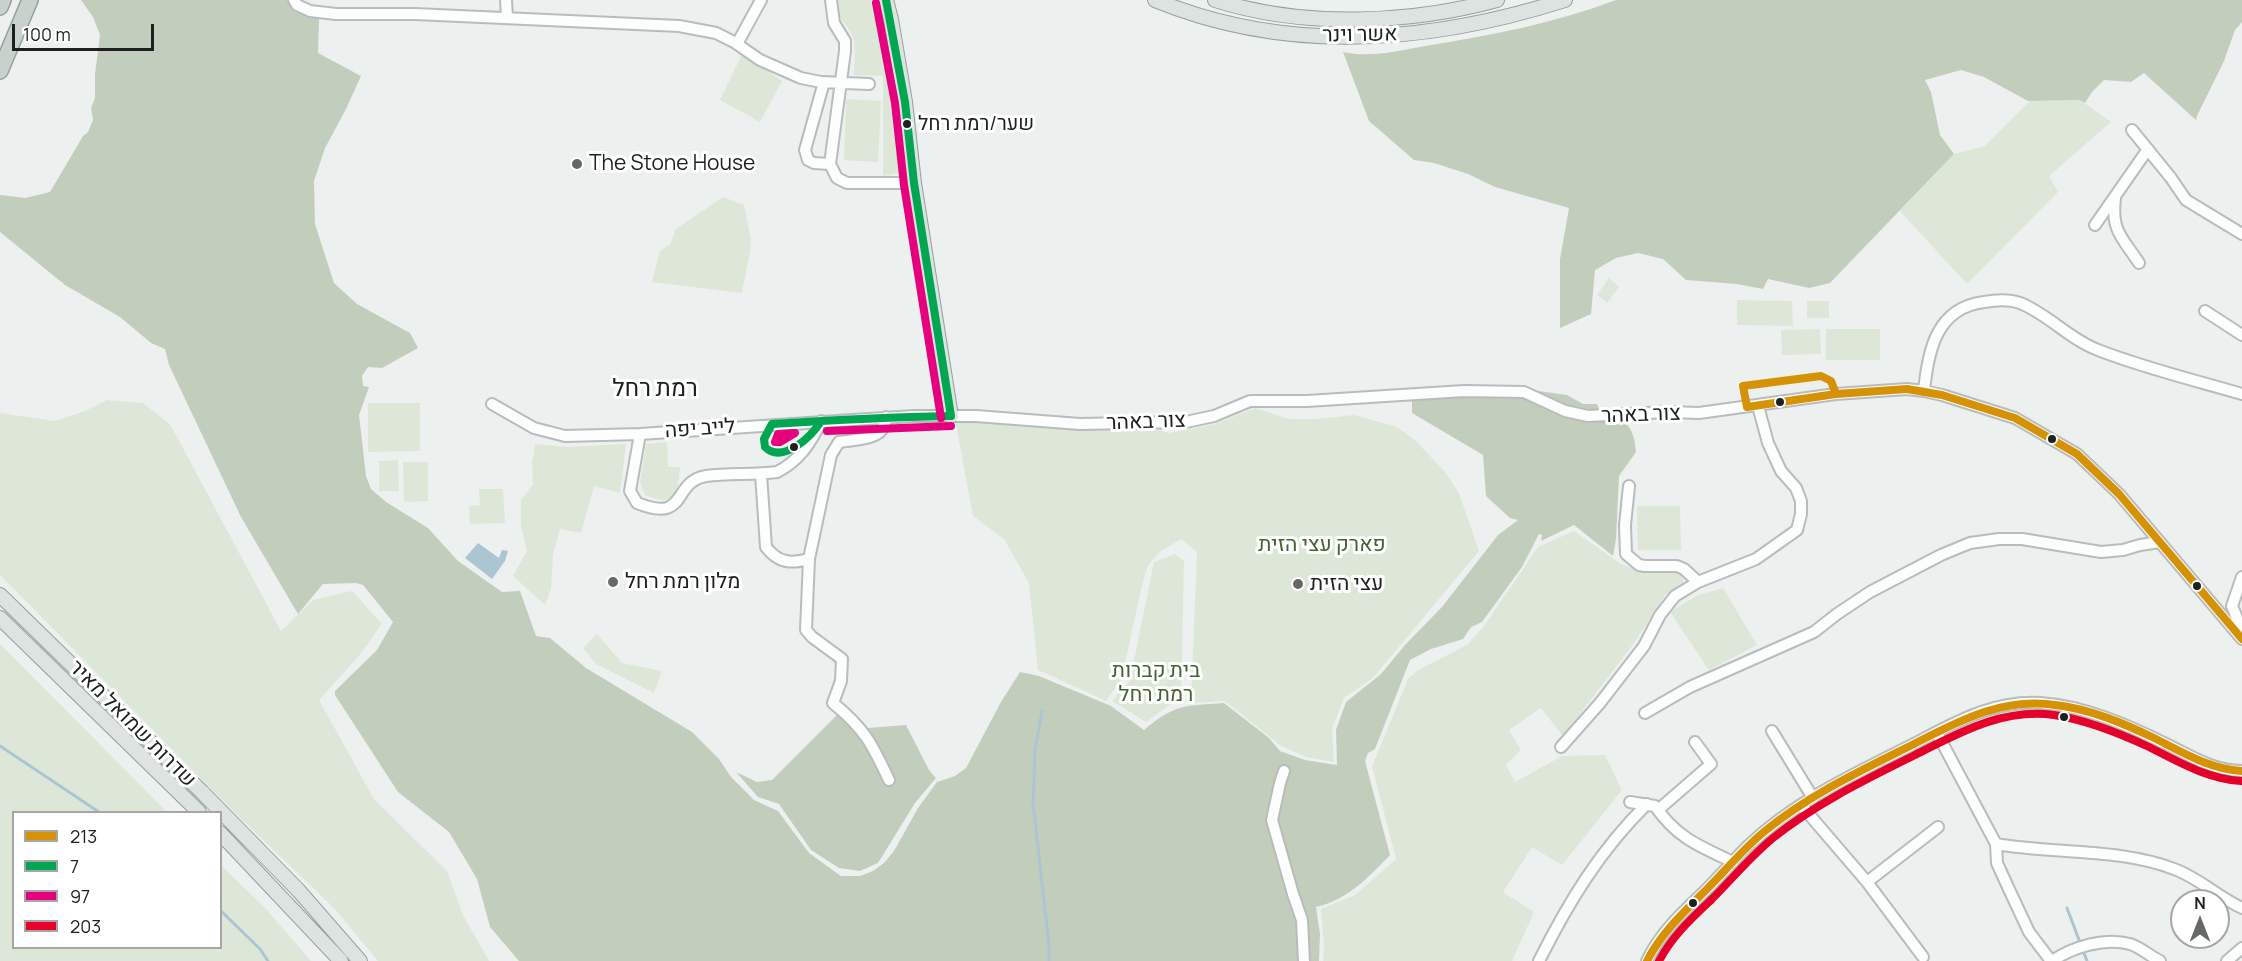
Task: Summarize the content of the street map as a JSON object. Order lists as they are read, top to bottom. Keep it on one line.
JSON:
{"streets":{"main road":["אשר וינר","שדרות שמואל מאיר"],"street":["צור באהר","לייב יפה"]},"crossings":[["צור באהר","לייב יפה"]],"districts":["רמת רחל"],"parks":["פארק עצי הזית","בית קברות רמת רחל"],"places":["שער/רמת רחל","The Stone House","מלון רמת רחל","עצי הזית"],"lines":["transit line 7","transit line 97","transit line 213","transit line 203"],"legend":["213","7","97","203"],"scale_bar":"100 m","north":"top"}
